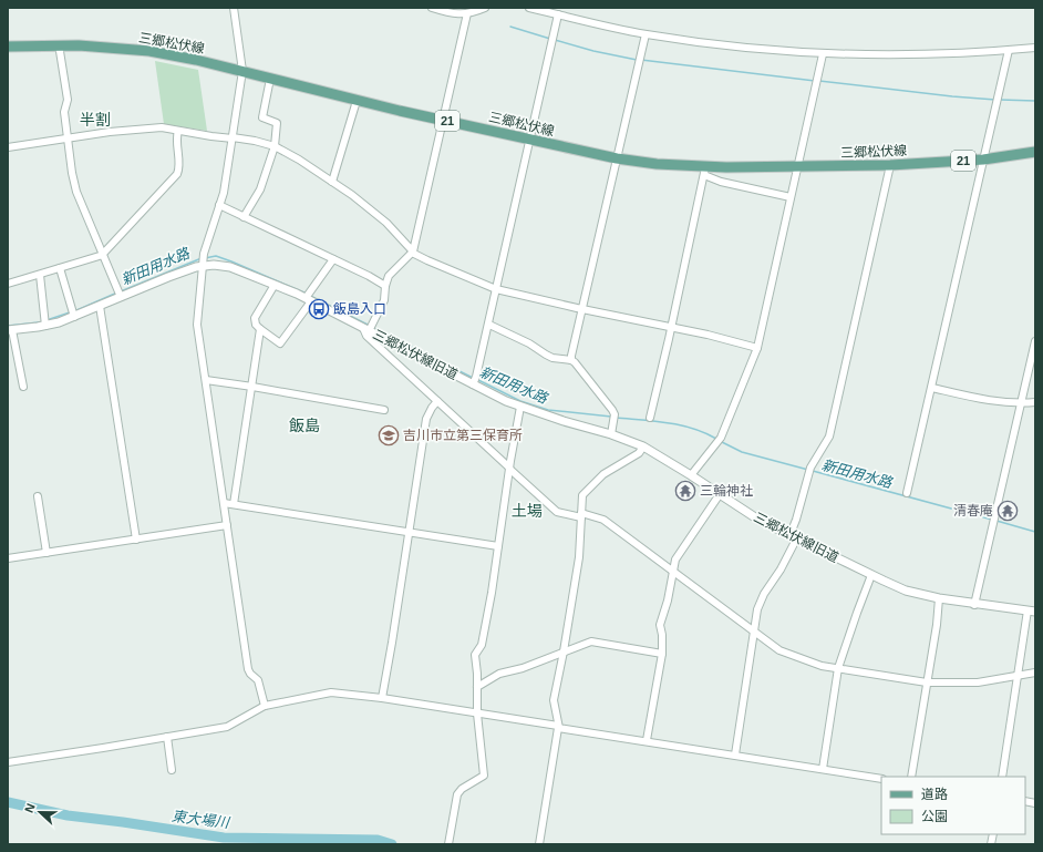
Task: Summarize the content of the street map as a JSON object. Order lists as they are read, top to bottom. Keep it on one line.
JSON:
{"streets":{"main road":["三郷松伏線","21"],"street":["三郷松伏線旧道"]},"districts":["半割","飯島","土場"],"water":["新田用水路","東大場川"],"places":{"bus stop":["飯島入口"],"school or university":["吉川市立第三保育所"],"temple":["三輪神社","清春庵"]},"legend":["道路","公園"],"north":"left"}
